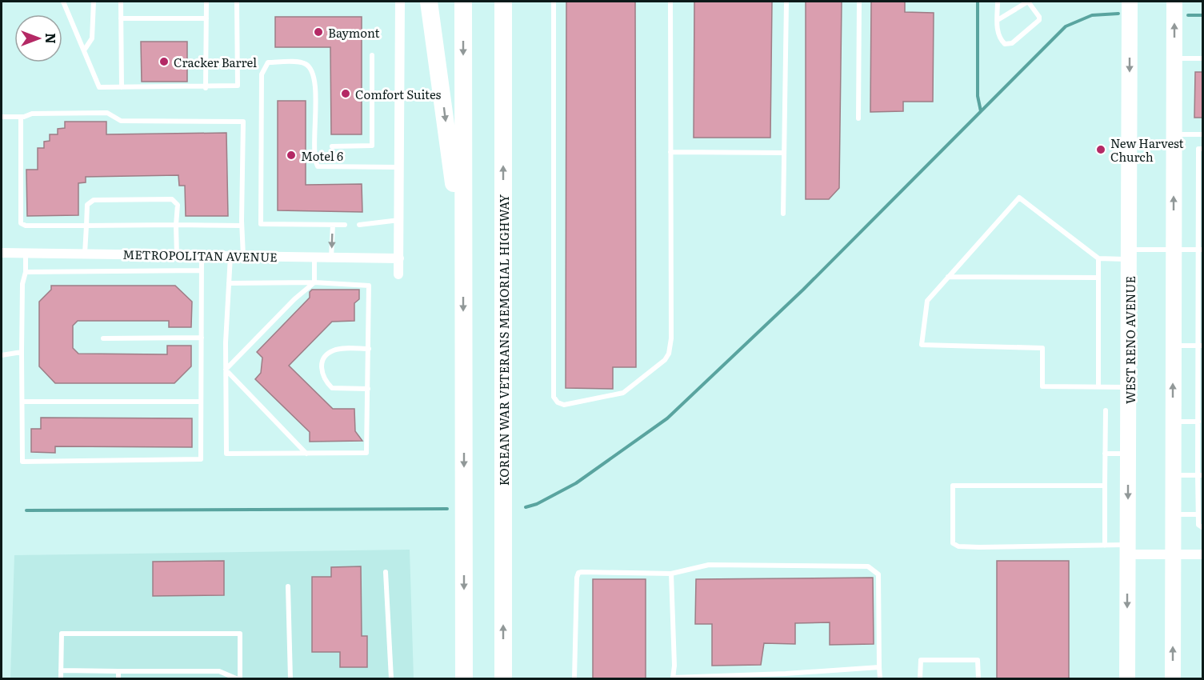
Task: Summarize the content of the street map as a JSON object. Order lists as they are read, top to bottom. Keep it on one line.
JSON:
{"streets":{"highway":["KOREAN WAR VETERANS MEMORIAL HIGHWAY"],"main road":["WEST RENO AVENUE"],"street":["METROPOLITAN AVENUE"]},"places":["Baymont","Cracker Barrel","Comfort Suites","New Harvest Church","Motel 6"],"north":"right"}
